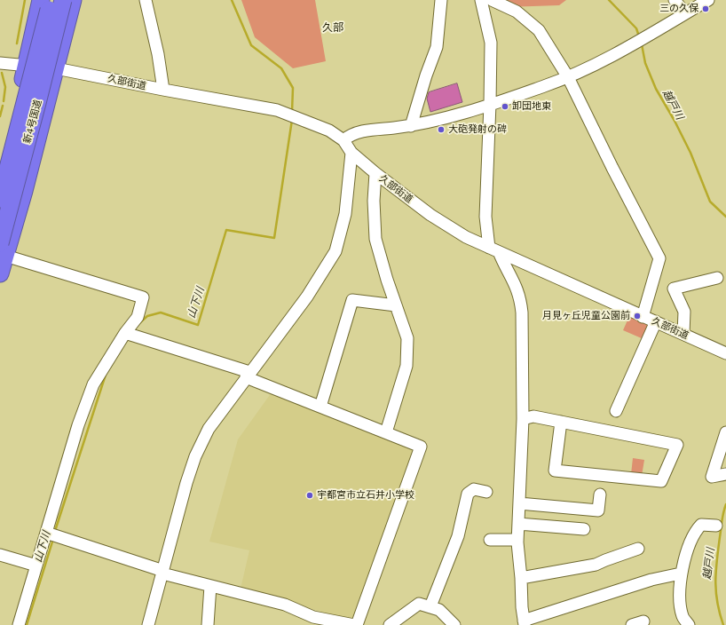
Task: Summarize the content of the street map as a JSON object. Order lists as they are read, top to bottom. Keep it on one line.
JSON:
{"streets":{"highway":["新4号国道"],"street":["久部街道"]},"districts":["久部"],"water":["越戸川","山下川"],"places":["三の久保","卸団地東","大砲発射の碑","月見ヶ丘児童公園前","宇都宮市立石井小学校"]}
